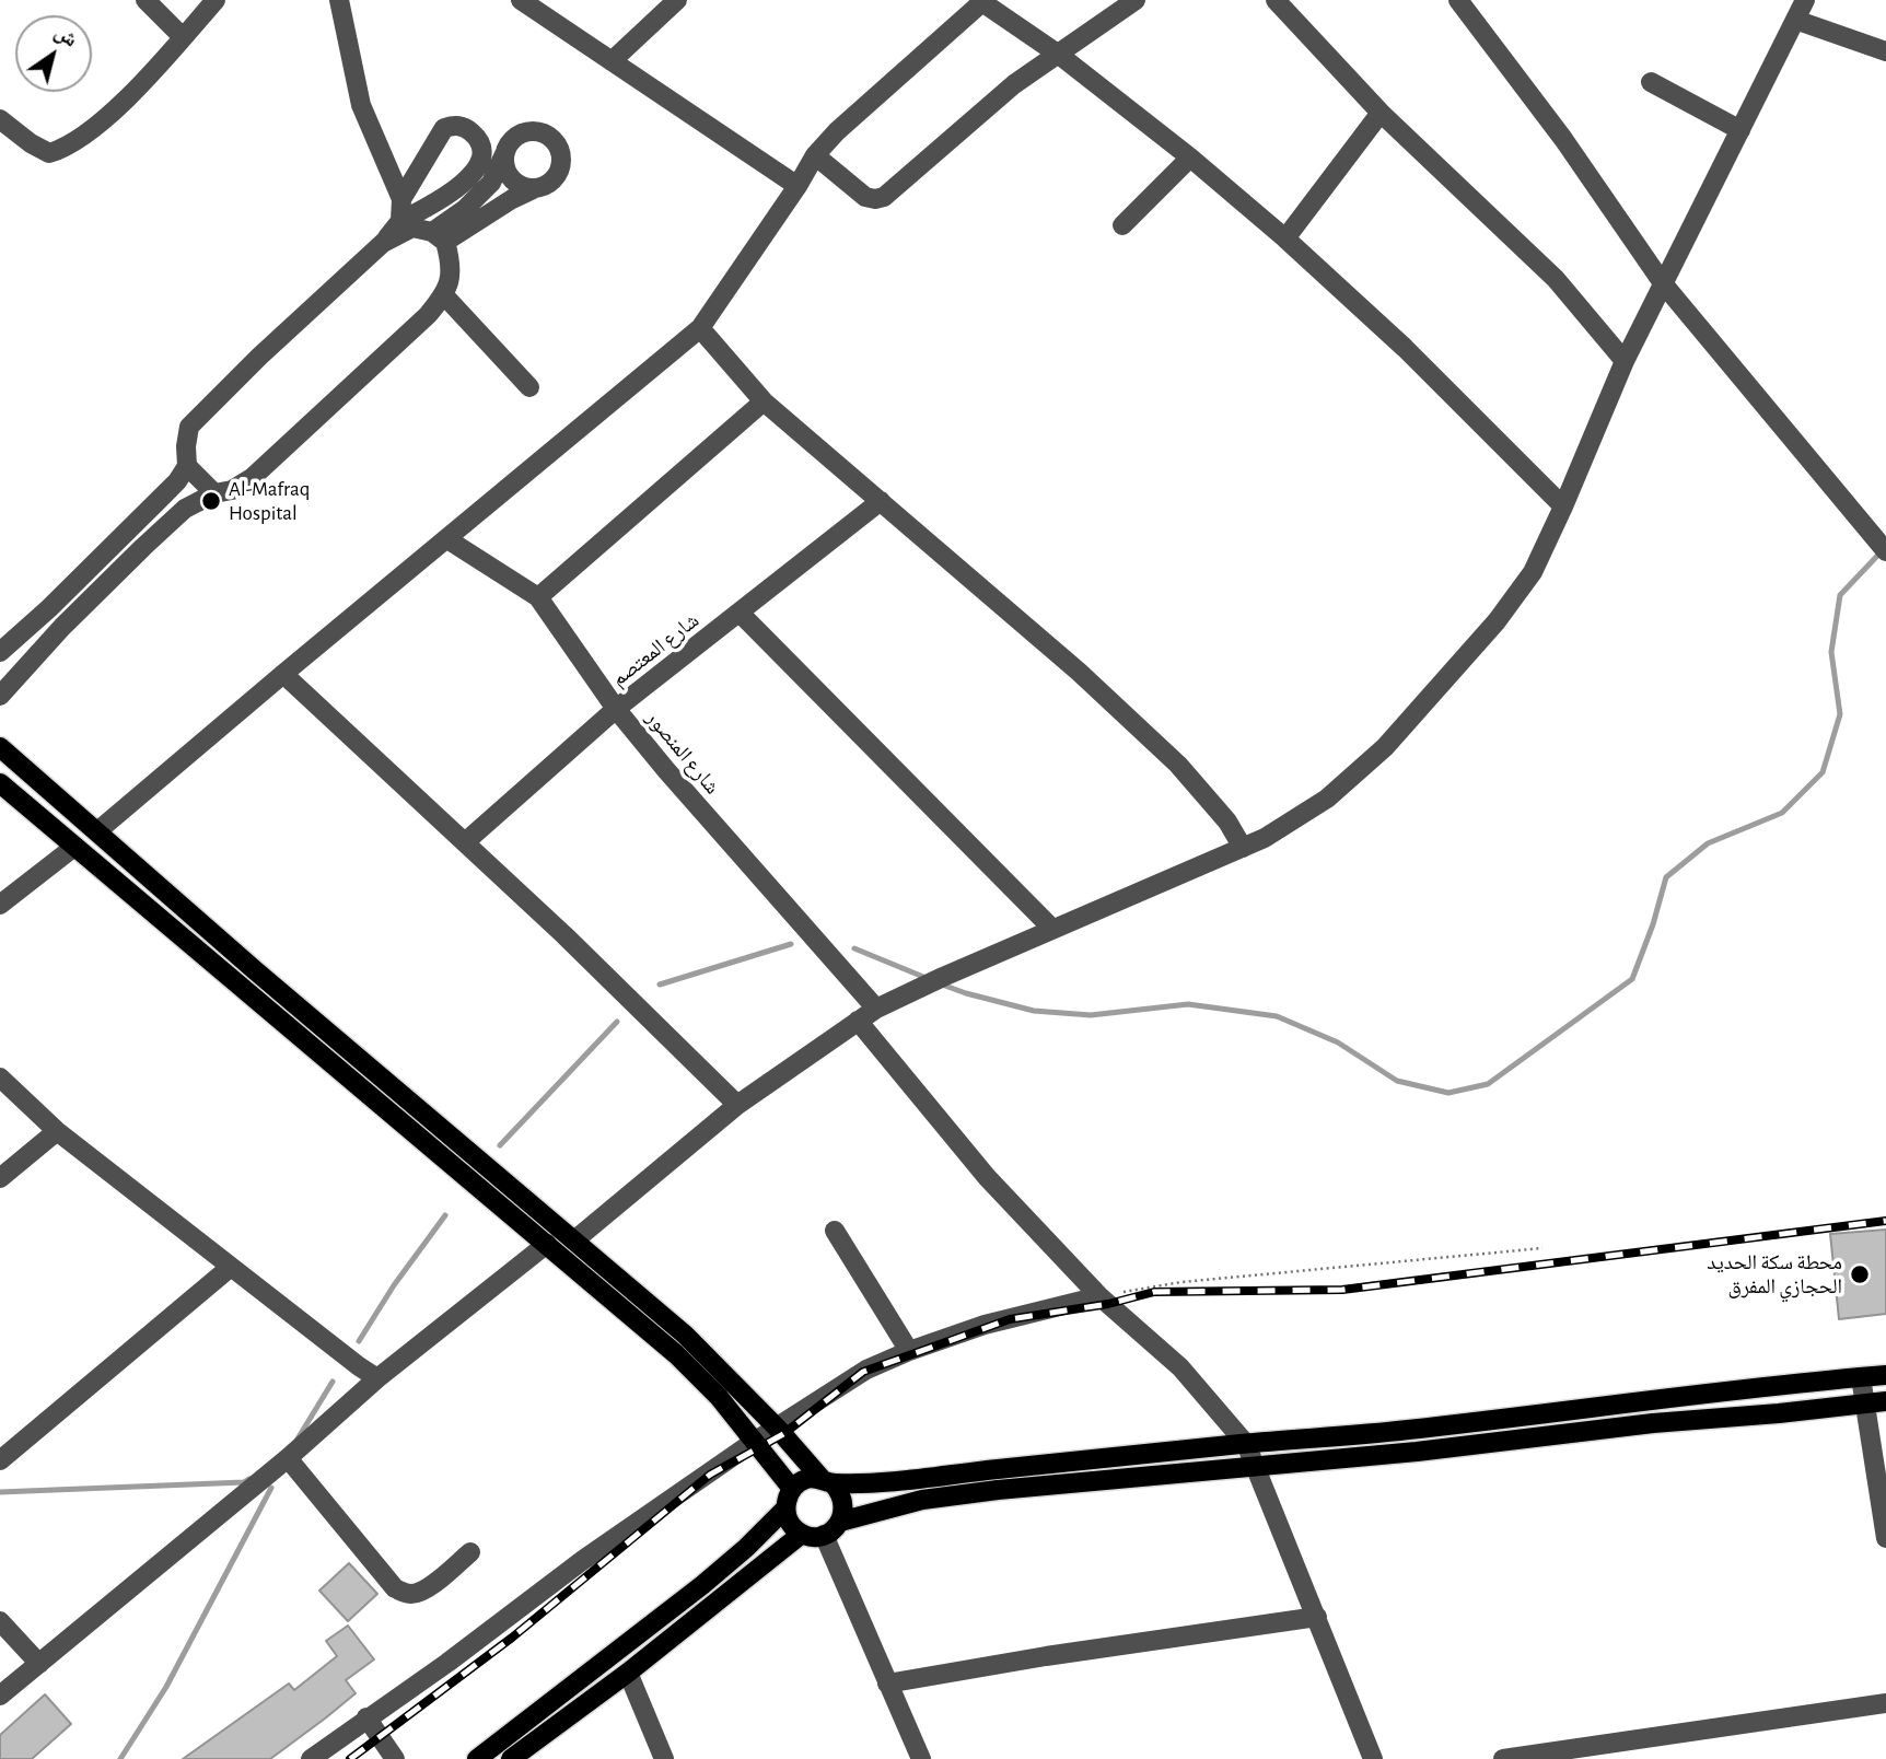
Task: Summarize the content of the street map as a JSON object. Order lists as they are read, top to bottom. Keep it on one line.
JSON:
{"streets":{"street":["شارع المعتصم","شارع المنصور"]},"crossings":[["شارع المعتصم","شارع المنصور"]],"places":["Al-Mafraq Hospital","محطة سكة الحديد الحجازي المفرق"],"north":"top right"}
